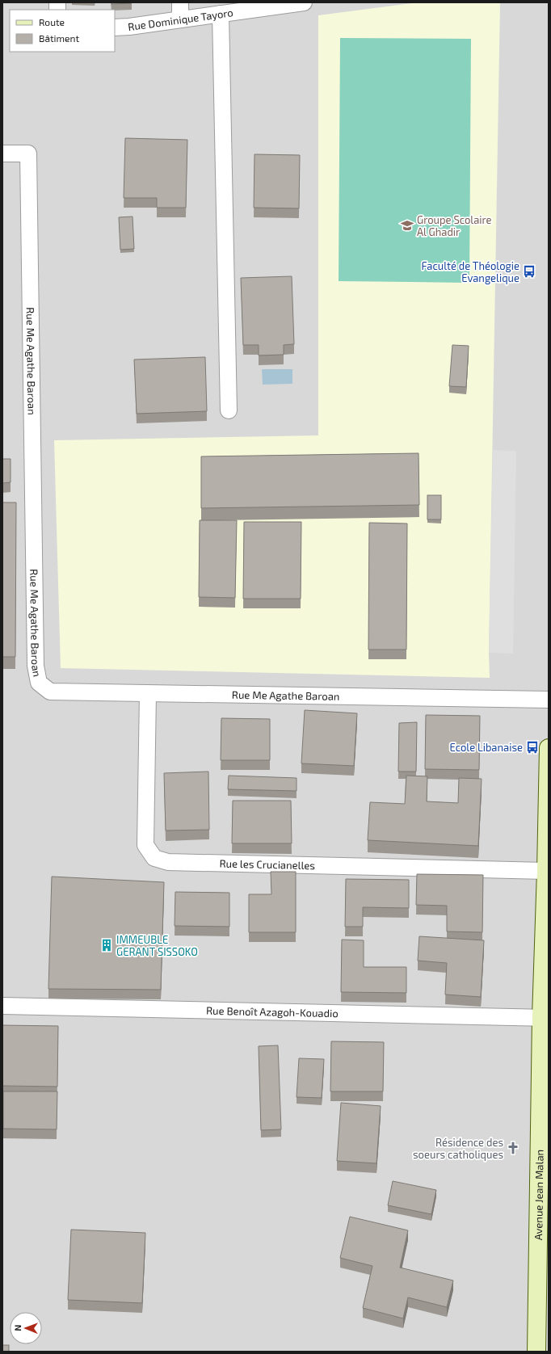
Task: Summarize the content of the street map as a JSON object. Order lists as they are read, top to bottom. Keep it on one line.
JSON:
{"streets":{"main road":["Avenue Jean Malan"],"street":["Rue Dominique Tayoro","Rue Me Agathe Baroan","Rue les Crucianelles","Rue Benoît Azagoh-Kouadio"]},"crossings":[["Rue Me Agathe Baroan","Rue les Crucianelles"],["Rue les Crucianelles","Avenue Jean Malan"],["Rue Benoît Azagoh-Kouadio","Avenue Jean Malan"]],"places":{"school or university":["Groupe Scolaire Al Ghadir"],"bus stop":["Faculté de Théologie Evangelique","Ecole Libanaise"],"building":["IMMEUBLE GERANT SISSOKO"],"church":["Résidence des soeurs catholiques"]},"legend":["Route","Bâtiment"],"north":"left"}
